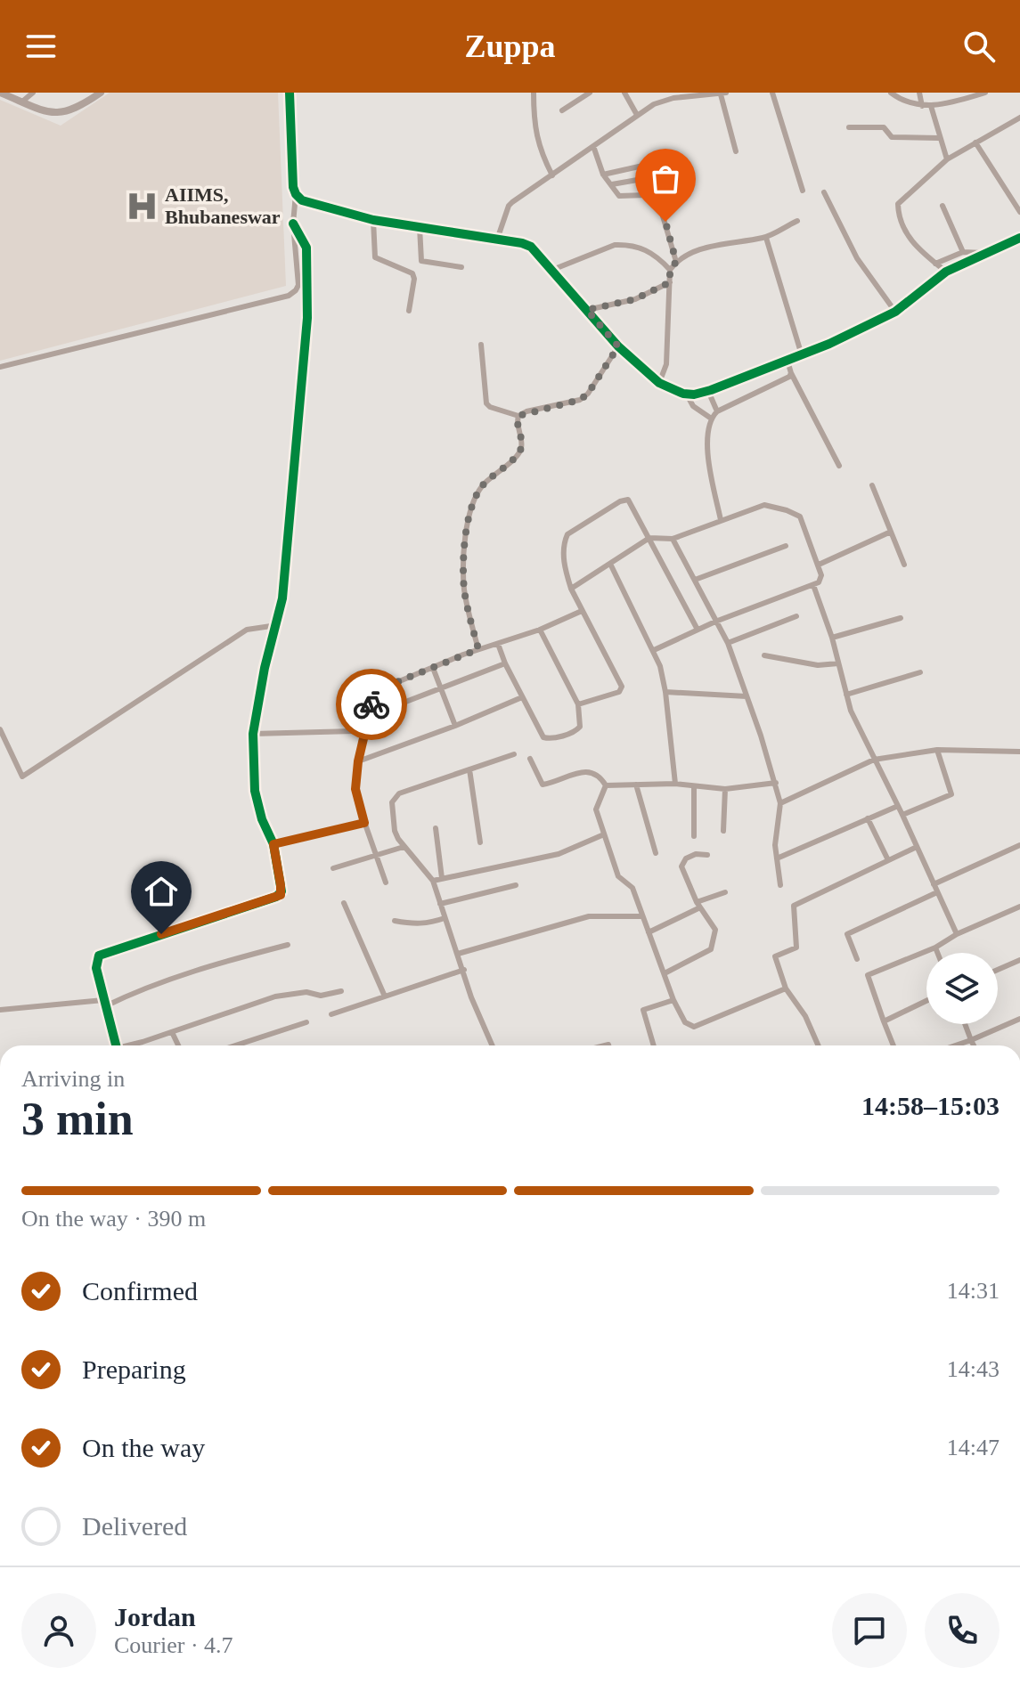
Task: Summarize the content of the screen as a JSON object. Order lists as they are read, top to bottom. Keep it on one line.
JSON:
{"places":{"hospital":["AIIMS, Bhubaneswar"]},"page":{"header":"Zuppa","heading":["3 min","Arriving in","14:58–15:03"],"panel":["Jordan","Courier · 4.7"],"bar":"On the way · 390 m","list":[["Confirmed","14:31"],["Preparing","14:43"],["On the way","14:47"],"Delivered"]}}
